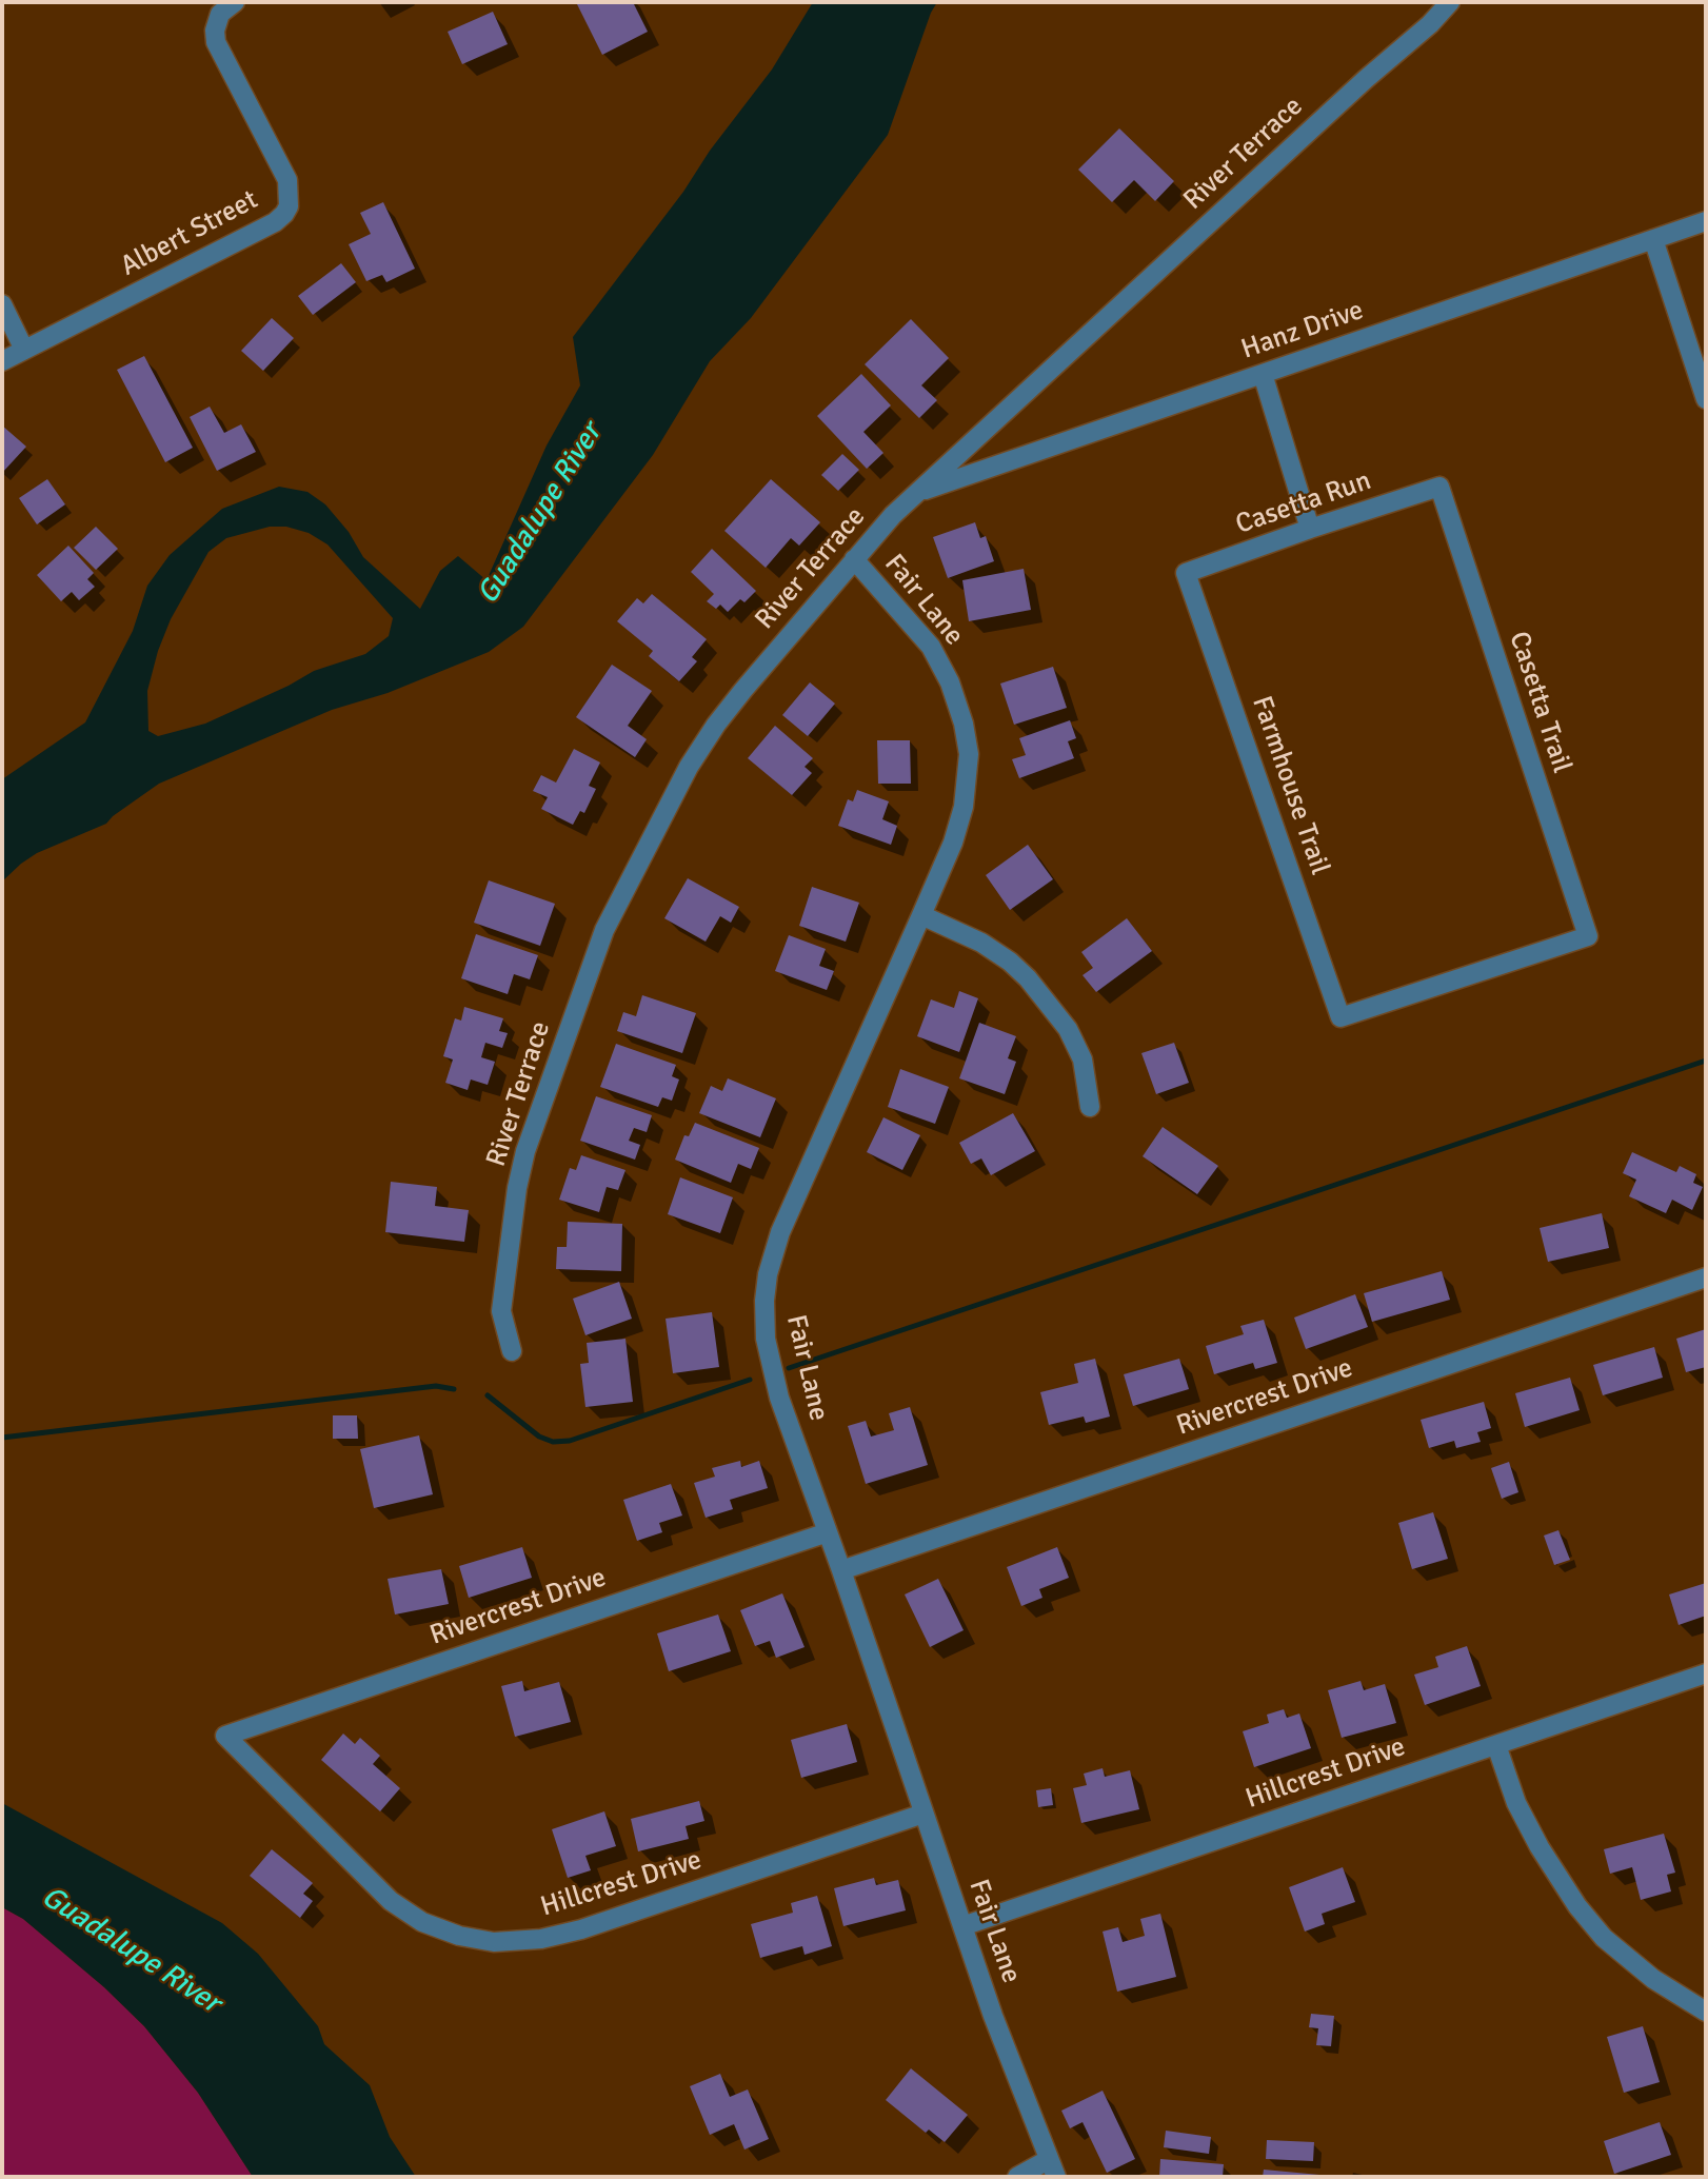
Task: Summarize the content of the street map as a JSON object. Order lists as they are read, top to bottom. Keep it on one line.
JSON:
{"streets":{"street":["River Terrace","Albert Street","Hanz Drive","Casetta Run","Fair Lane","Casetta Trail","Farmhouse Trail","Rivercrest Drive","Hillcrest Drive"]},"crossings":[["River Terrace","Hanz Drive"],["River Terrace","Fair Lane"],["Casetta Run","Casetta Trail"],["Casetta Run","Farmhouse Trail"],["Fair Lane","Rivercrest Drive"],["Fair Lane","Hillcrest Drive"],["Casetta Trail","Farmhouse Trail"],["Rivercrest Drive","Hillcrest Drive"]],"water":["Guadalupe River"]}
